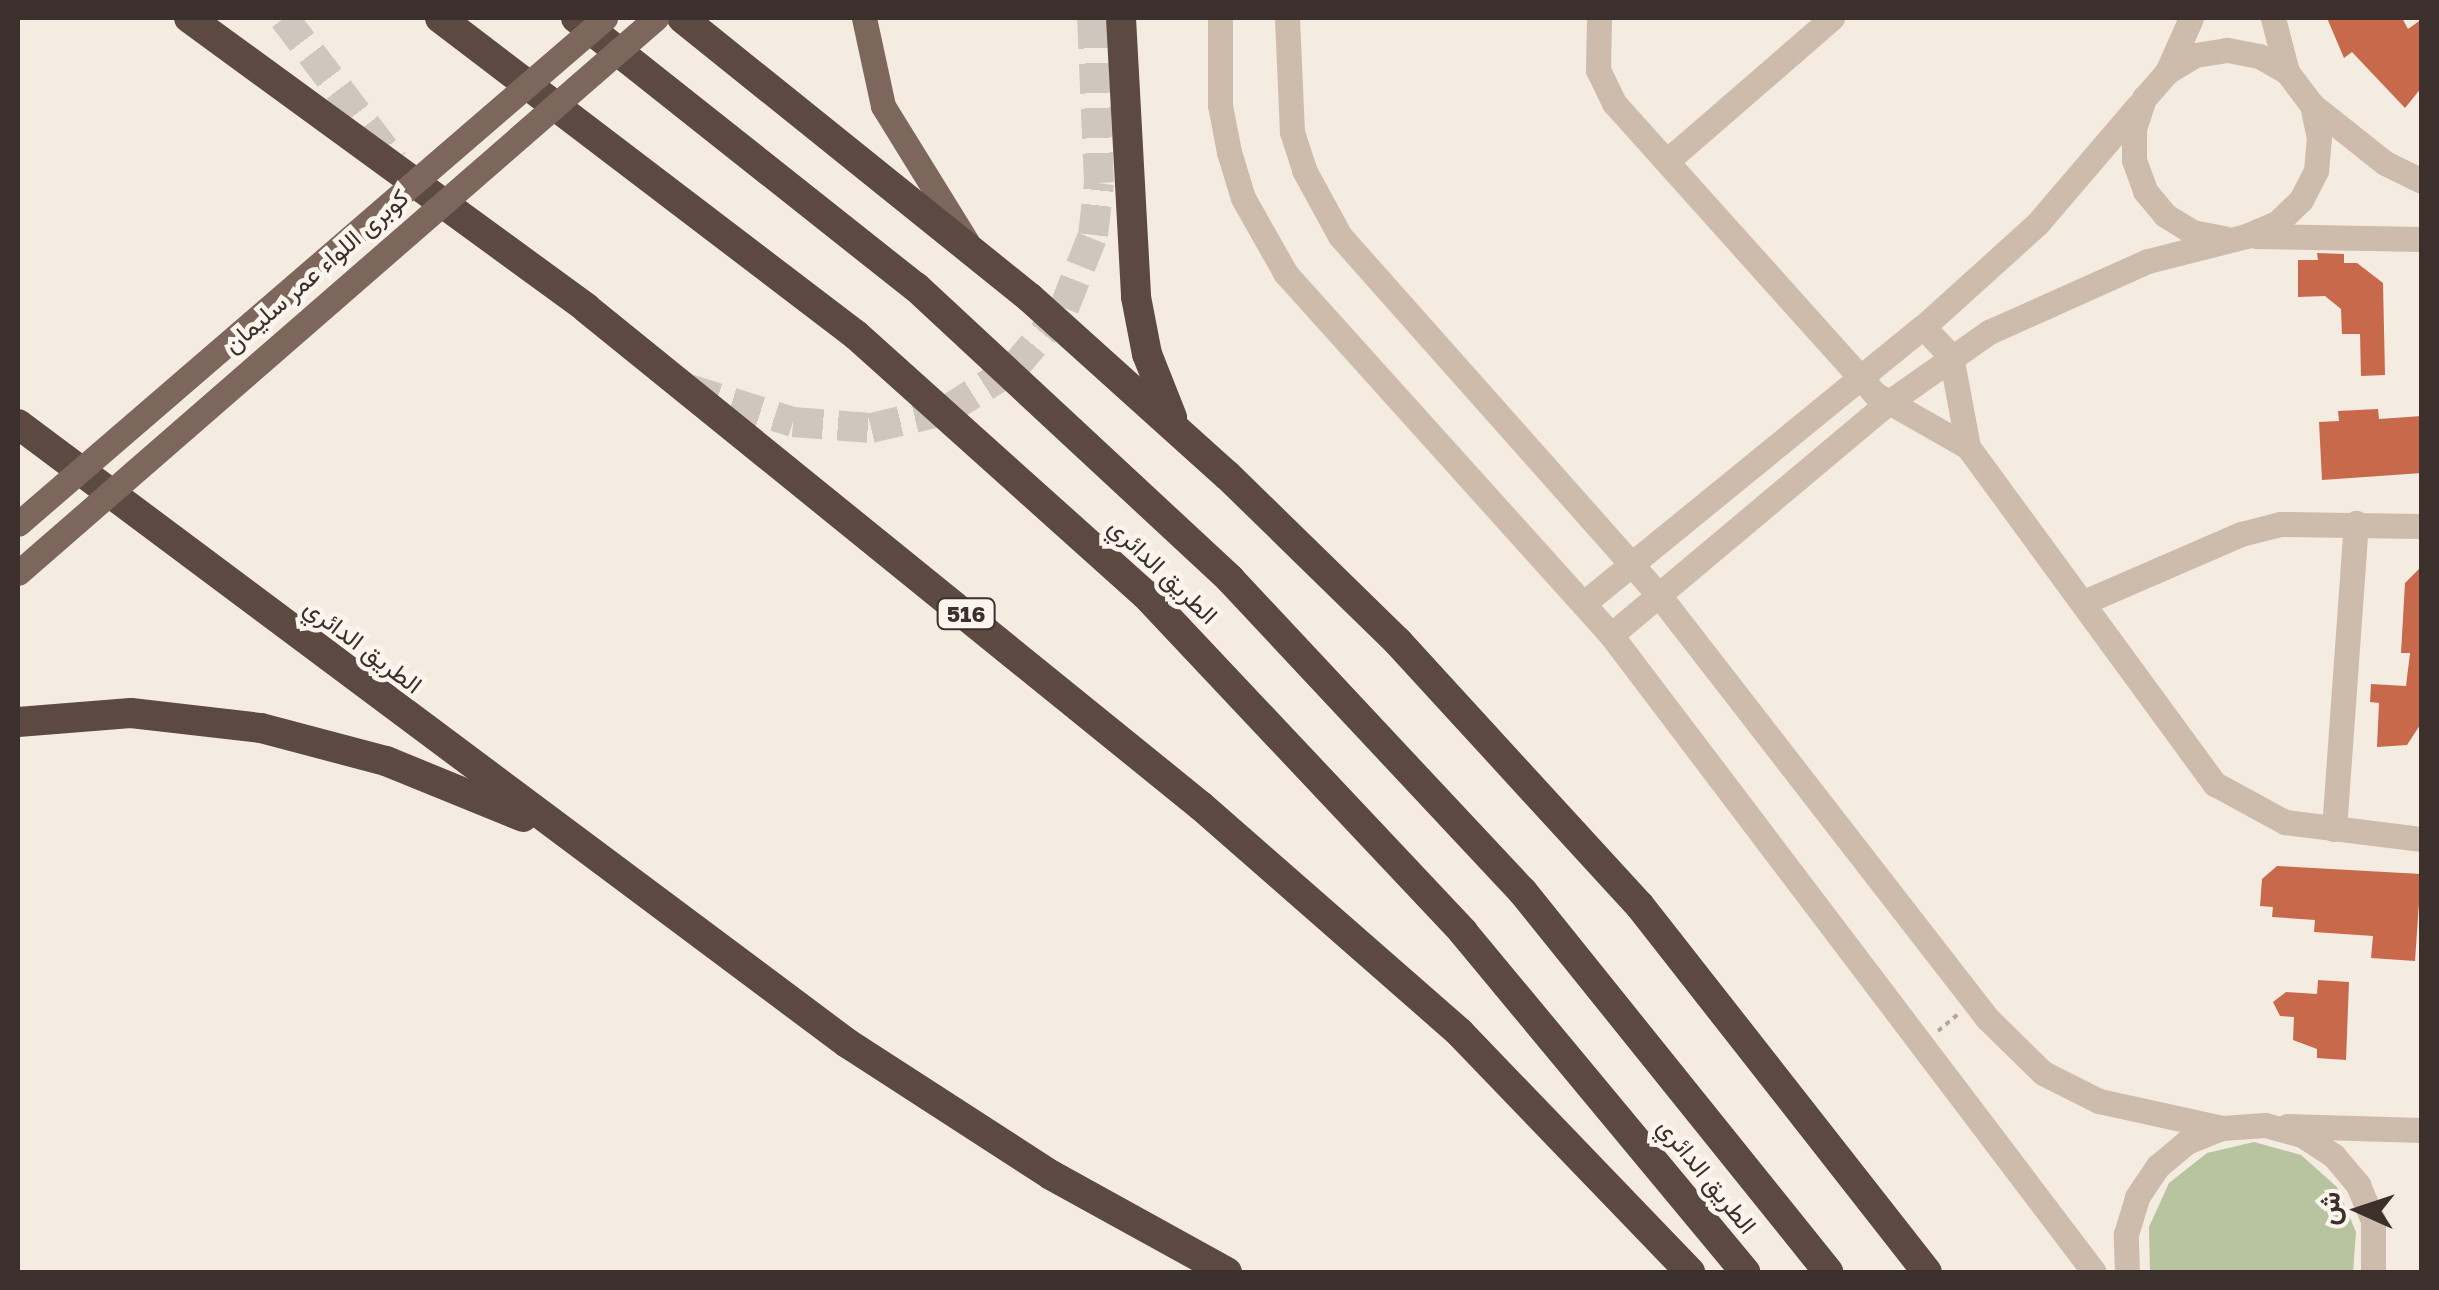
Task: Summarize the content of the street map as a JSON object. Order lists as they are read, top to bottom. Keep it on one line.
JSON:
{"streets":{"highway":["الطريق الدائري","516"],"main road":["كوبرى اللواء عمر سليمان"]},"north":"left"}
